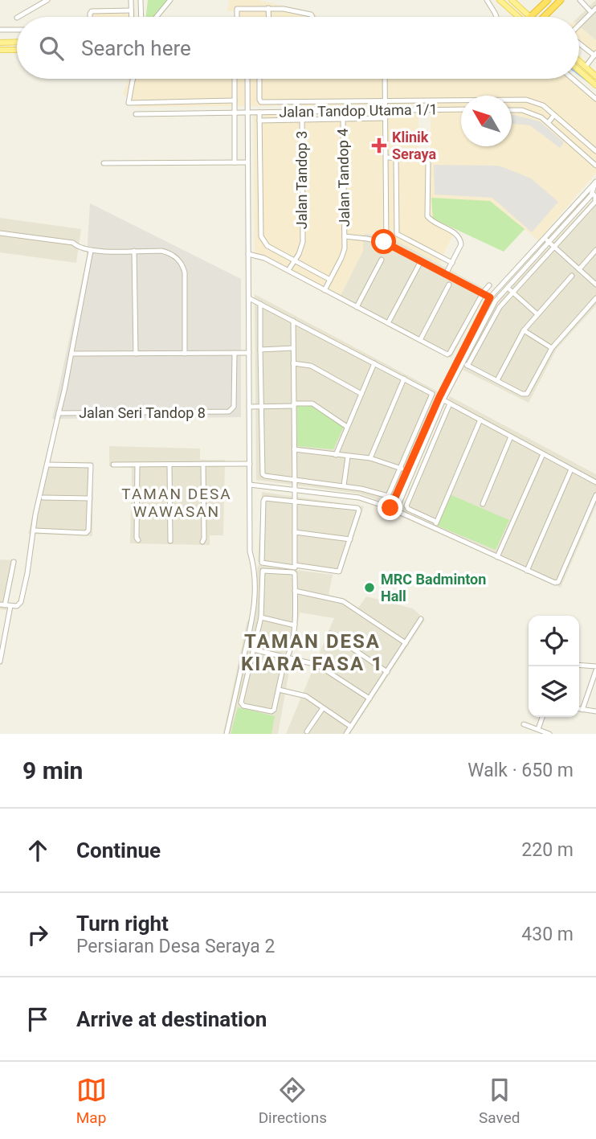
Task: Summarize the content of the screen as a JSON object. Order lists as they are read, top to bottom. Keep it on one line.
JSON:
{"streets":{"street":["Jalan Tandop Utama 1/1","Jalan Tandop 4","Jalan Tandop 3","Jalan Seri Tandop 8"]},"crossings":[["Jalan Tandop Utama 1/1","Jalan Tandop 3"]],"districts":["TAMAN DESA WAWASAN","TAMAN DESA KIARA FASA 1"],"places":{"health":["Klinik Seraya"],"other":["MRC Badminton Hall"]},"north":"top left","page":{"search":"Search here","heading":["9 min","Walk · 650 m"],"list":[["Continue","220 m"],["Turn right","Persiaran Desa Seraya 2","430 m"],"Arrive at destination"],"nav":["Map","Directions","Saved"]}}
